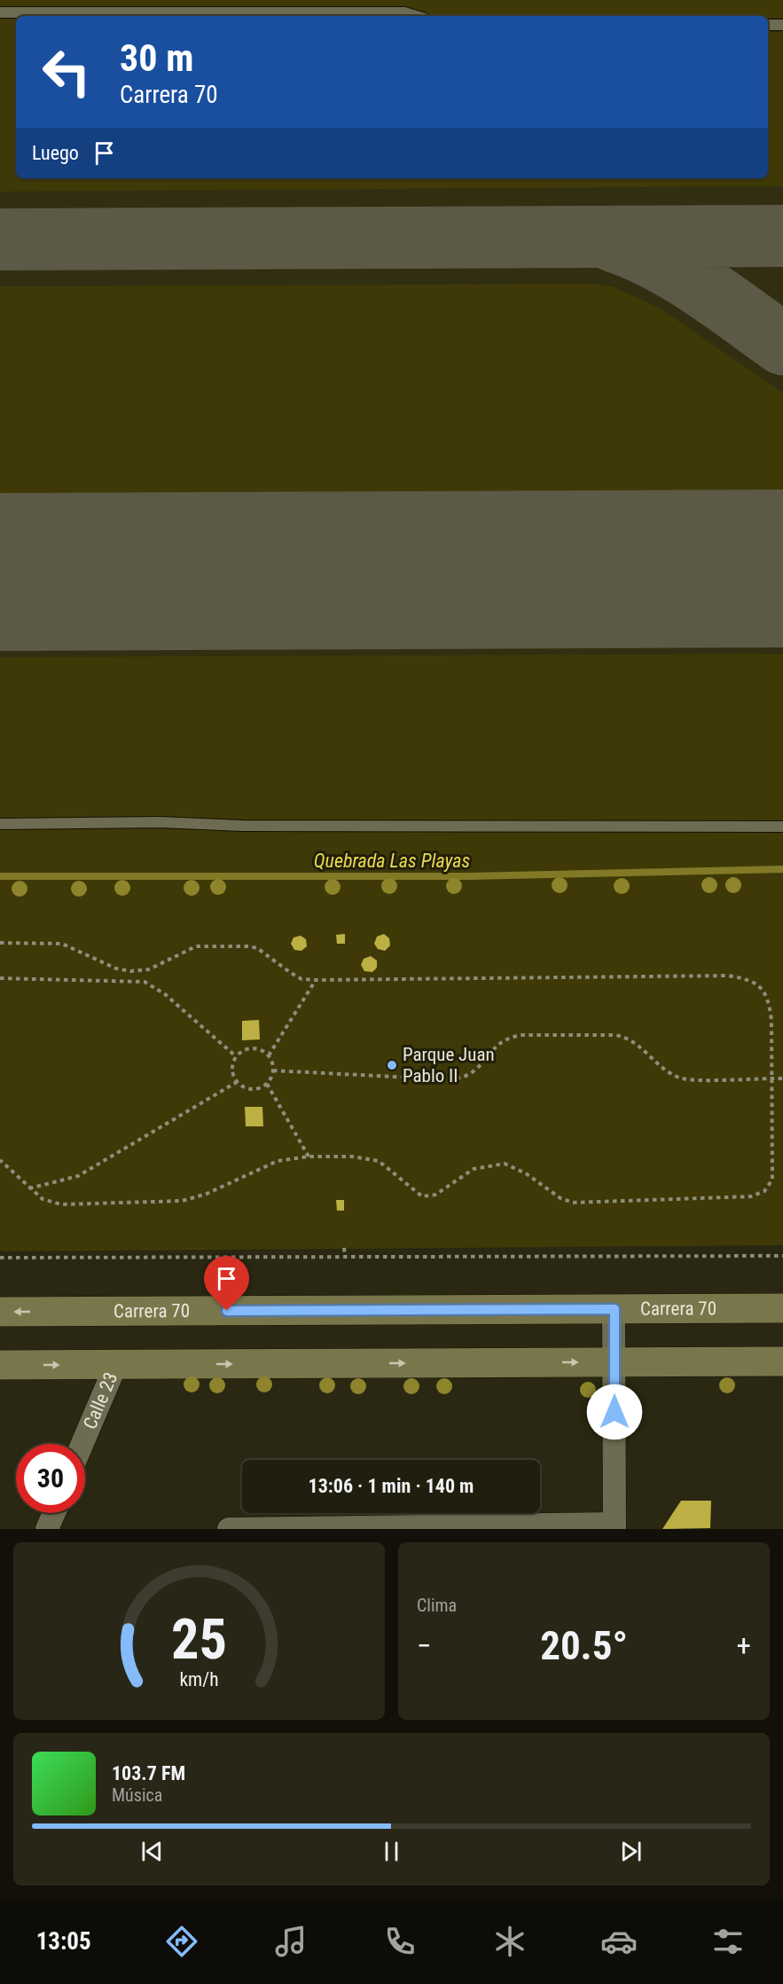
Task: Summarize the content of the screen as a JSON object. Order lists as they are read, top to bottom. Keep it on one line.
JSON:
{"streets":{"main road":["Carrera 70"],"street":["Calle 23"]},"water":["Quebrada Las Playas"],"places":["Parque Juan Pablo II"],"page":{"turn":["30 m","Carrera 70"],"then":"Luego","limit":"30","trip":"13:06 · 1 min · 140 m","tile":"Clima","heat":["−","20.5°","+"],"song":["103.7 FM","Música"],"tabs":"13:05","gauge":["25","km/h"]}}
